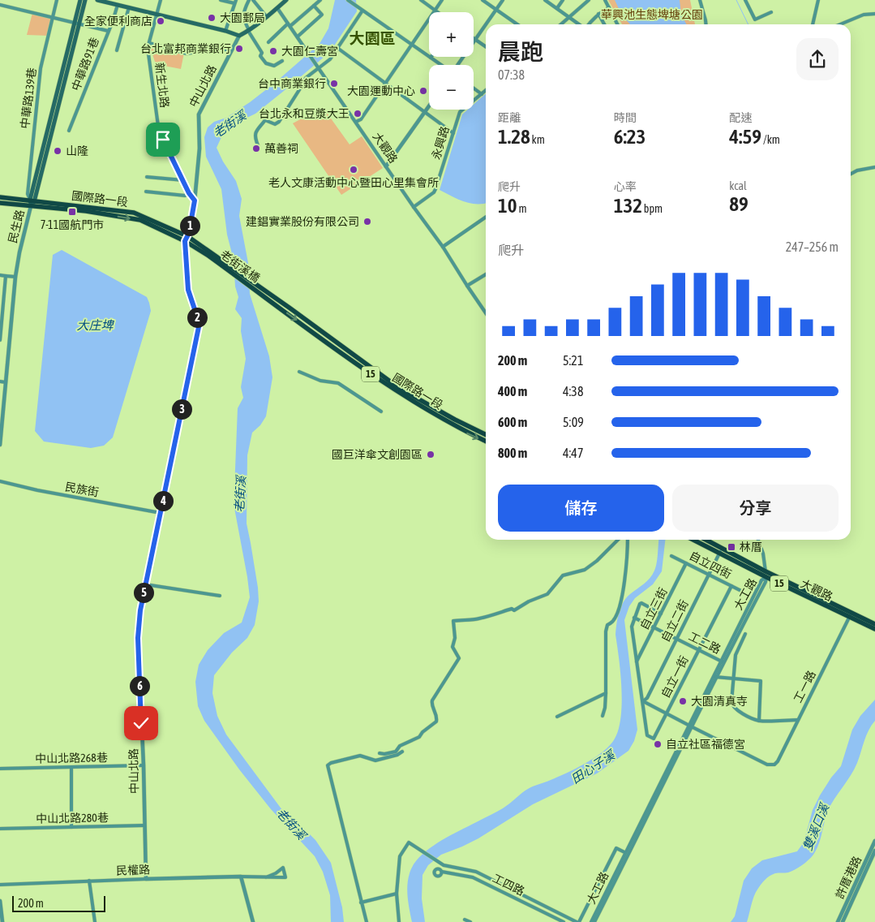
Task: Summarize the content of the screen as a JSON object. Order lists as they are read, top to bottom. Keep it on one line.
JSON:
{"streets":{"main road":["大觀路","國際路一段","民生路","老街溪橋","15"],"street":["中華路91巷","新生北路","中山北路","中華路139巷","永興路","民族街","自立四街","大工路","自立三街","自立二街","工二路","自立一街","工一路","中山北路268巷","中山北路280巷","民權路","許厝港路","工四路"]},"crossings":[["新生北路","中山北路"],["中山北路","國際路一段"],["中山北路","民族街"],["中山北路","中山北路268巷"],["中山北路","中山北路280巷"],["中山北路","民權路"],["中華路139巷","國際路一段"],["中華路139巷","民生路"],["永興路","大觀路"],["大觀路","大工路"],["大觀路","自立二街"],["大觀路","工一路"],["國際路一段","民生路"],["國際路一段","老街溪橋"],["自立四街","自立三街"],["自立四街","自立二街"],["自立四街","自立一街"],["大工路","工二路"],["大工路","工一路"],["自立三街","工二路"],["自立二街","工二路"],["自立二街","自立一街"],["工二路","自立一街"]],"districts":["大園區"],"water":["老街溪","大庄埤","田心子溪","雙溪口溪"],"parks":["華興池生態埤塘公園"],"places":{"other":["大園郵局","全家便利商店","台北富邦商業銀行","大園仁壽宮","台中商業銀行","大園運動中心","台北永和豆漿大王","萬善祠","山隆","老人文康活動中心暨田心里集會所","建錩實業股份有限公司","國巨洋傘文創園區","大園清真寺","自立社區福德宮"],"transit":["7-11國航門市","林厝"]},"scale_bar":"200 m","page":{"map_buttons":["+","−"],"heading":["晨跑","07:38"],"stats":[["距離","1.28 km"],["時間","6:23"],["配速","4:59 /km"],["爬升","10 m"],["心率","132 bpm"],["kcal","89"]],"pins":["1","2","3","4","5","6"],"chart":["爬升","247–256 m"],"list":[{"name":"200 m","note":"5:21"},{"name":"400 m","note":"4:38"},{"name":"600 m","note":"5:09"},{"name":"800 m","note":"4:47"}],"buttons":["儲存","分享"],"scale":"200 m"}}
